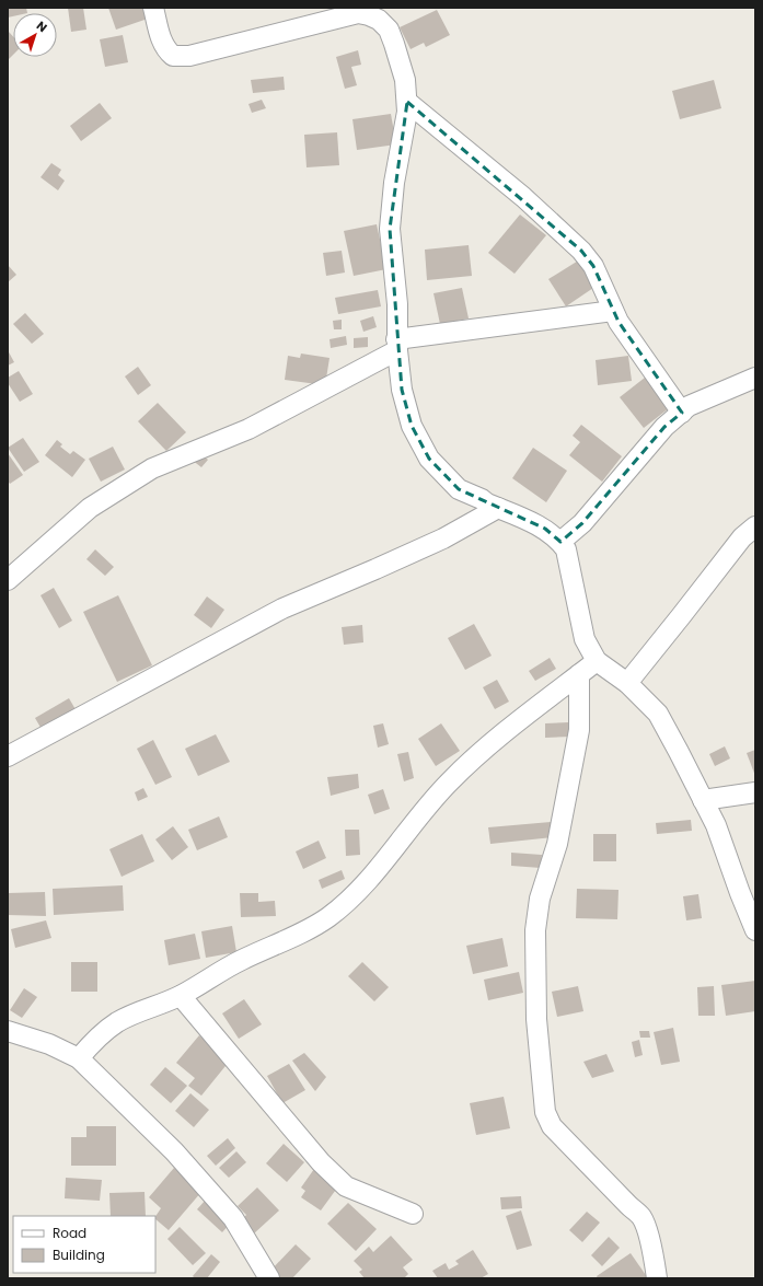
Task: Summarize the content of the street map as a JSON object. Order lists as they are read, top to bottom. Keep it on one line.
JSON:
{"legend":["Road","Building"],"north":"top right"}
